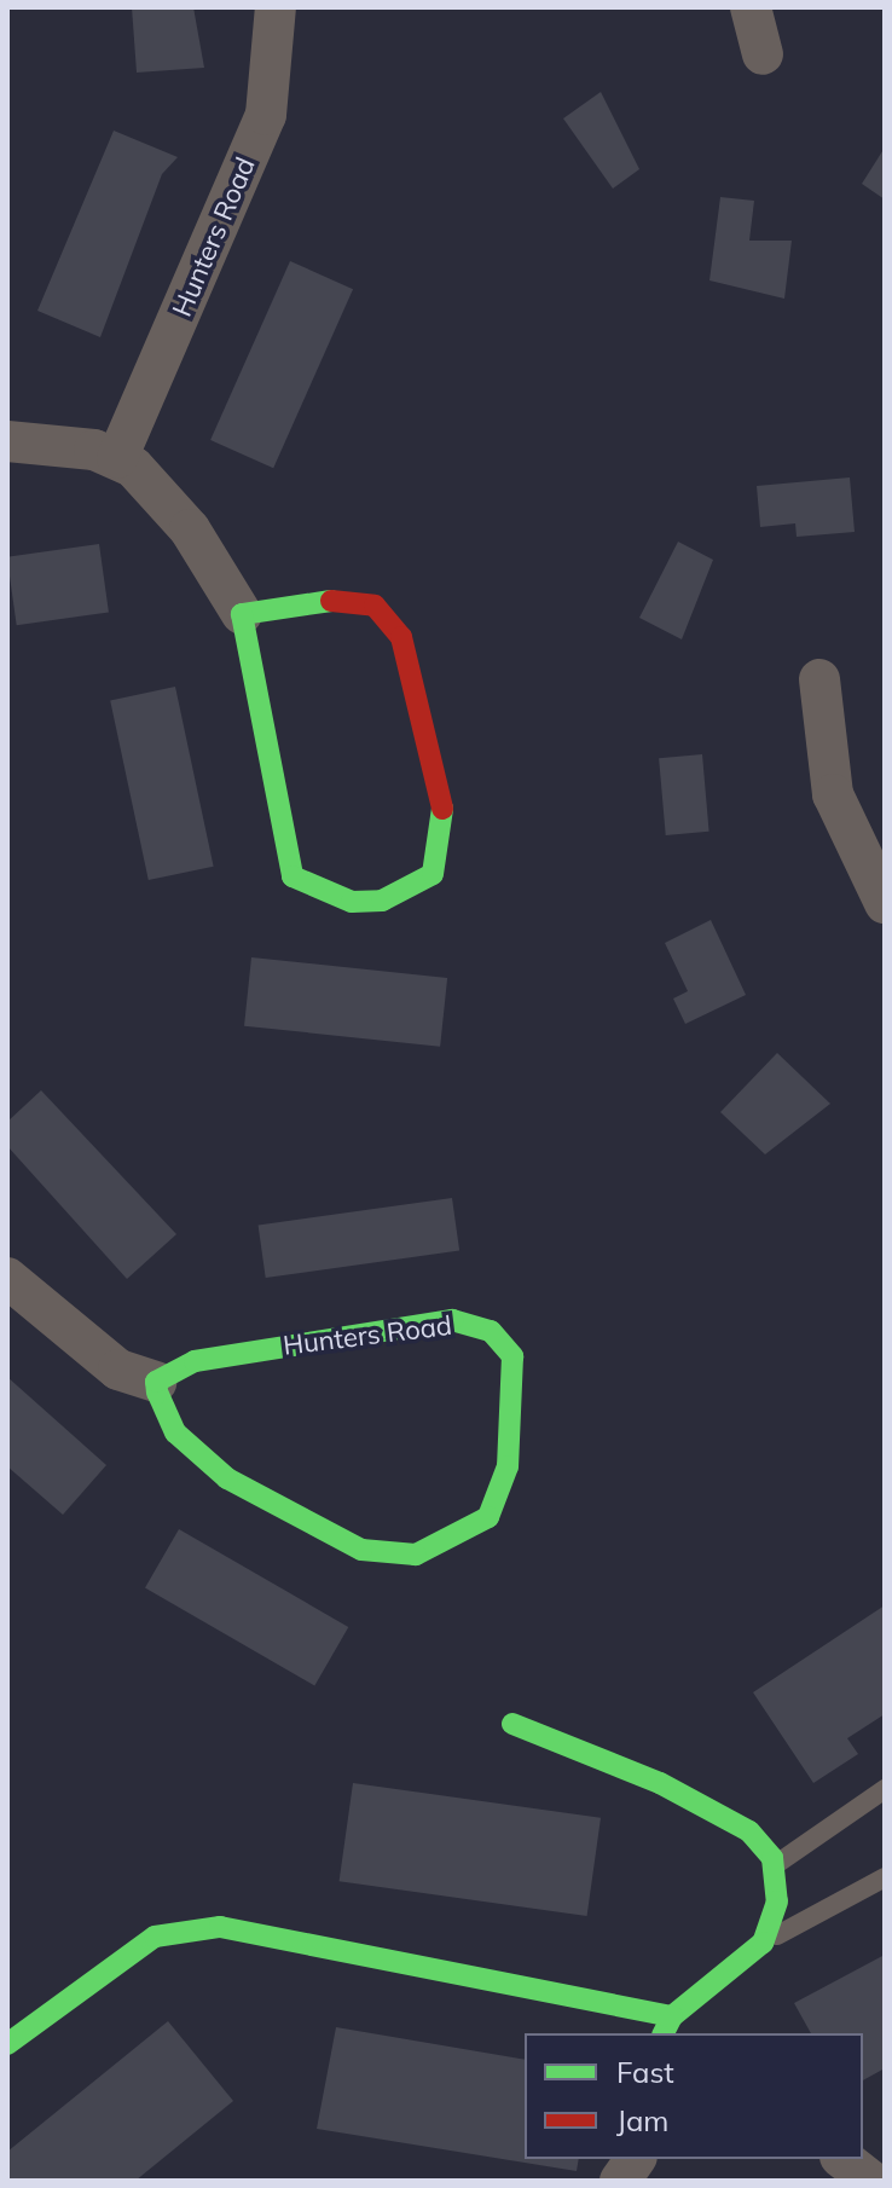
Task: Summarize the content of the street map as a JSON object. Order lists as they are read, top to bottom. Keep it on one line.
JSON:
{"streets":{"street":["Hunters Road"]},"legend":["Fast","Jam"]}
